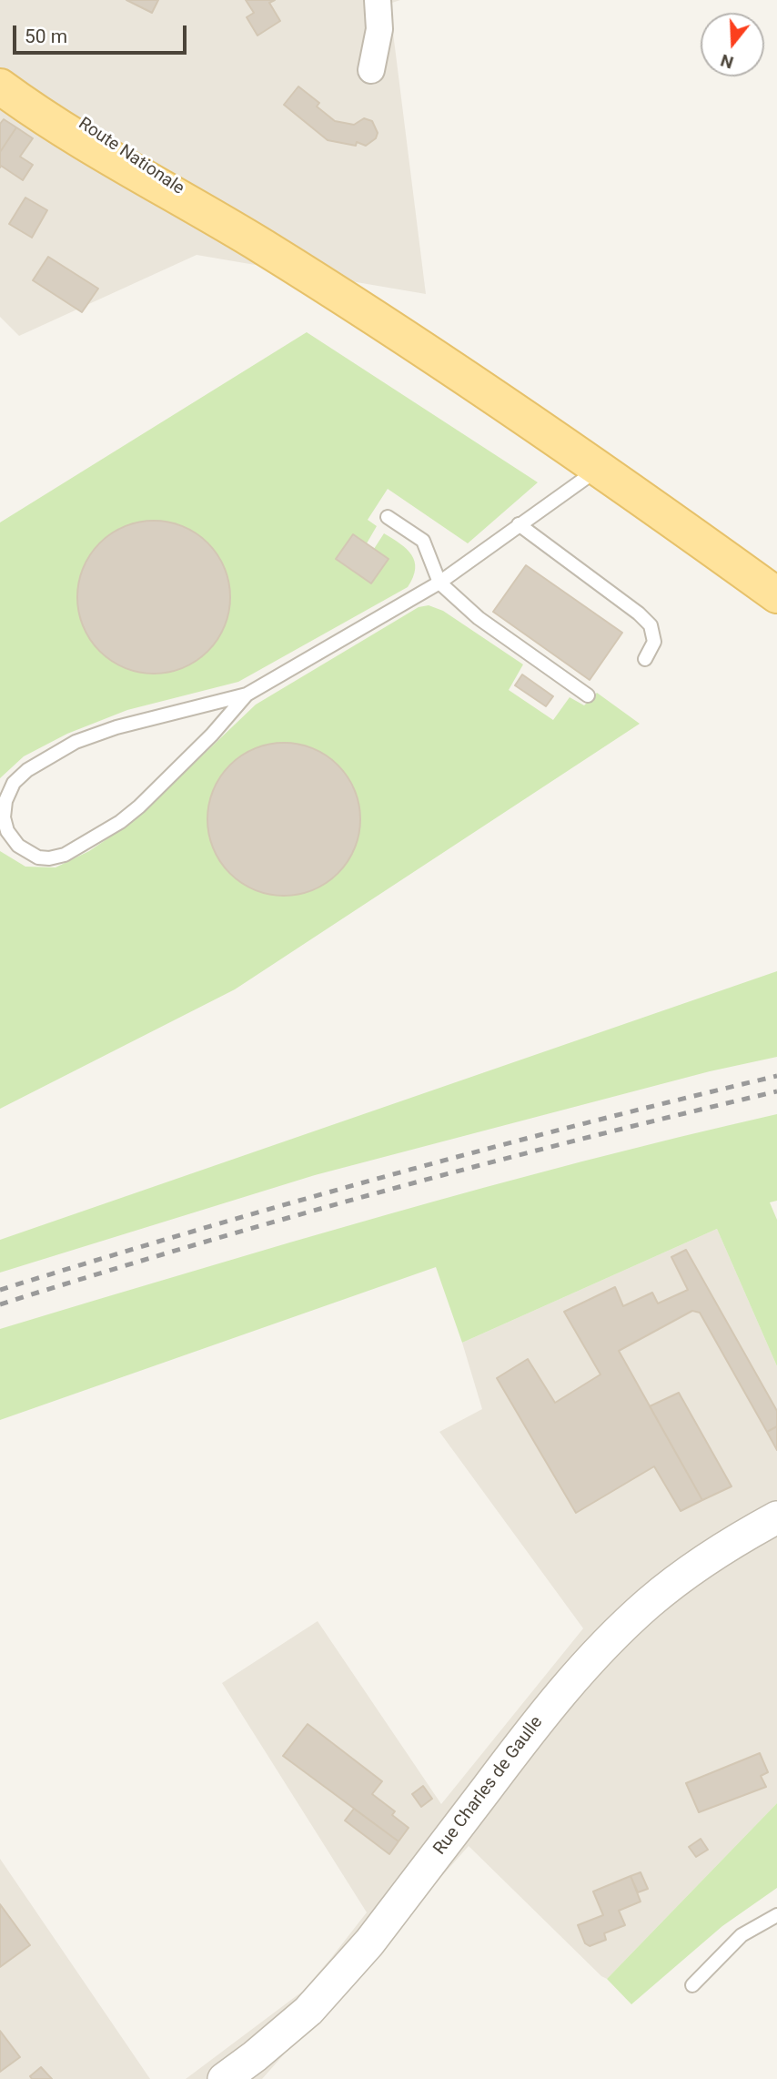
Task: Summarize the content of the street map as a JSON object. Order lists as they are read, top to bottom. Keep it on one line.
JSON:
{"streets":{"main road":["Route Nationale"],"street":["Rue Charles de Gaulle"]},"scale_bar":"50 m","north":"bottom"}
